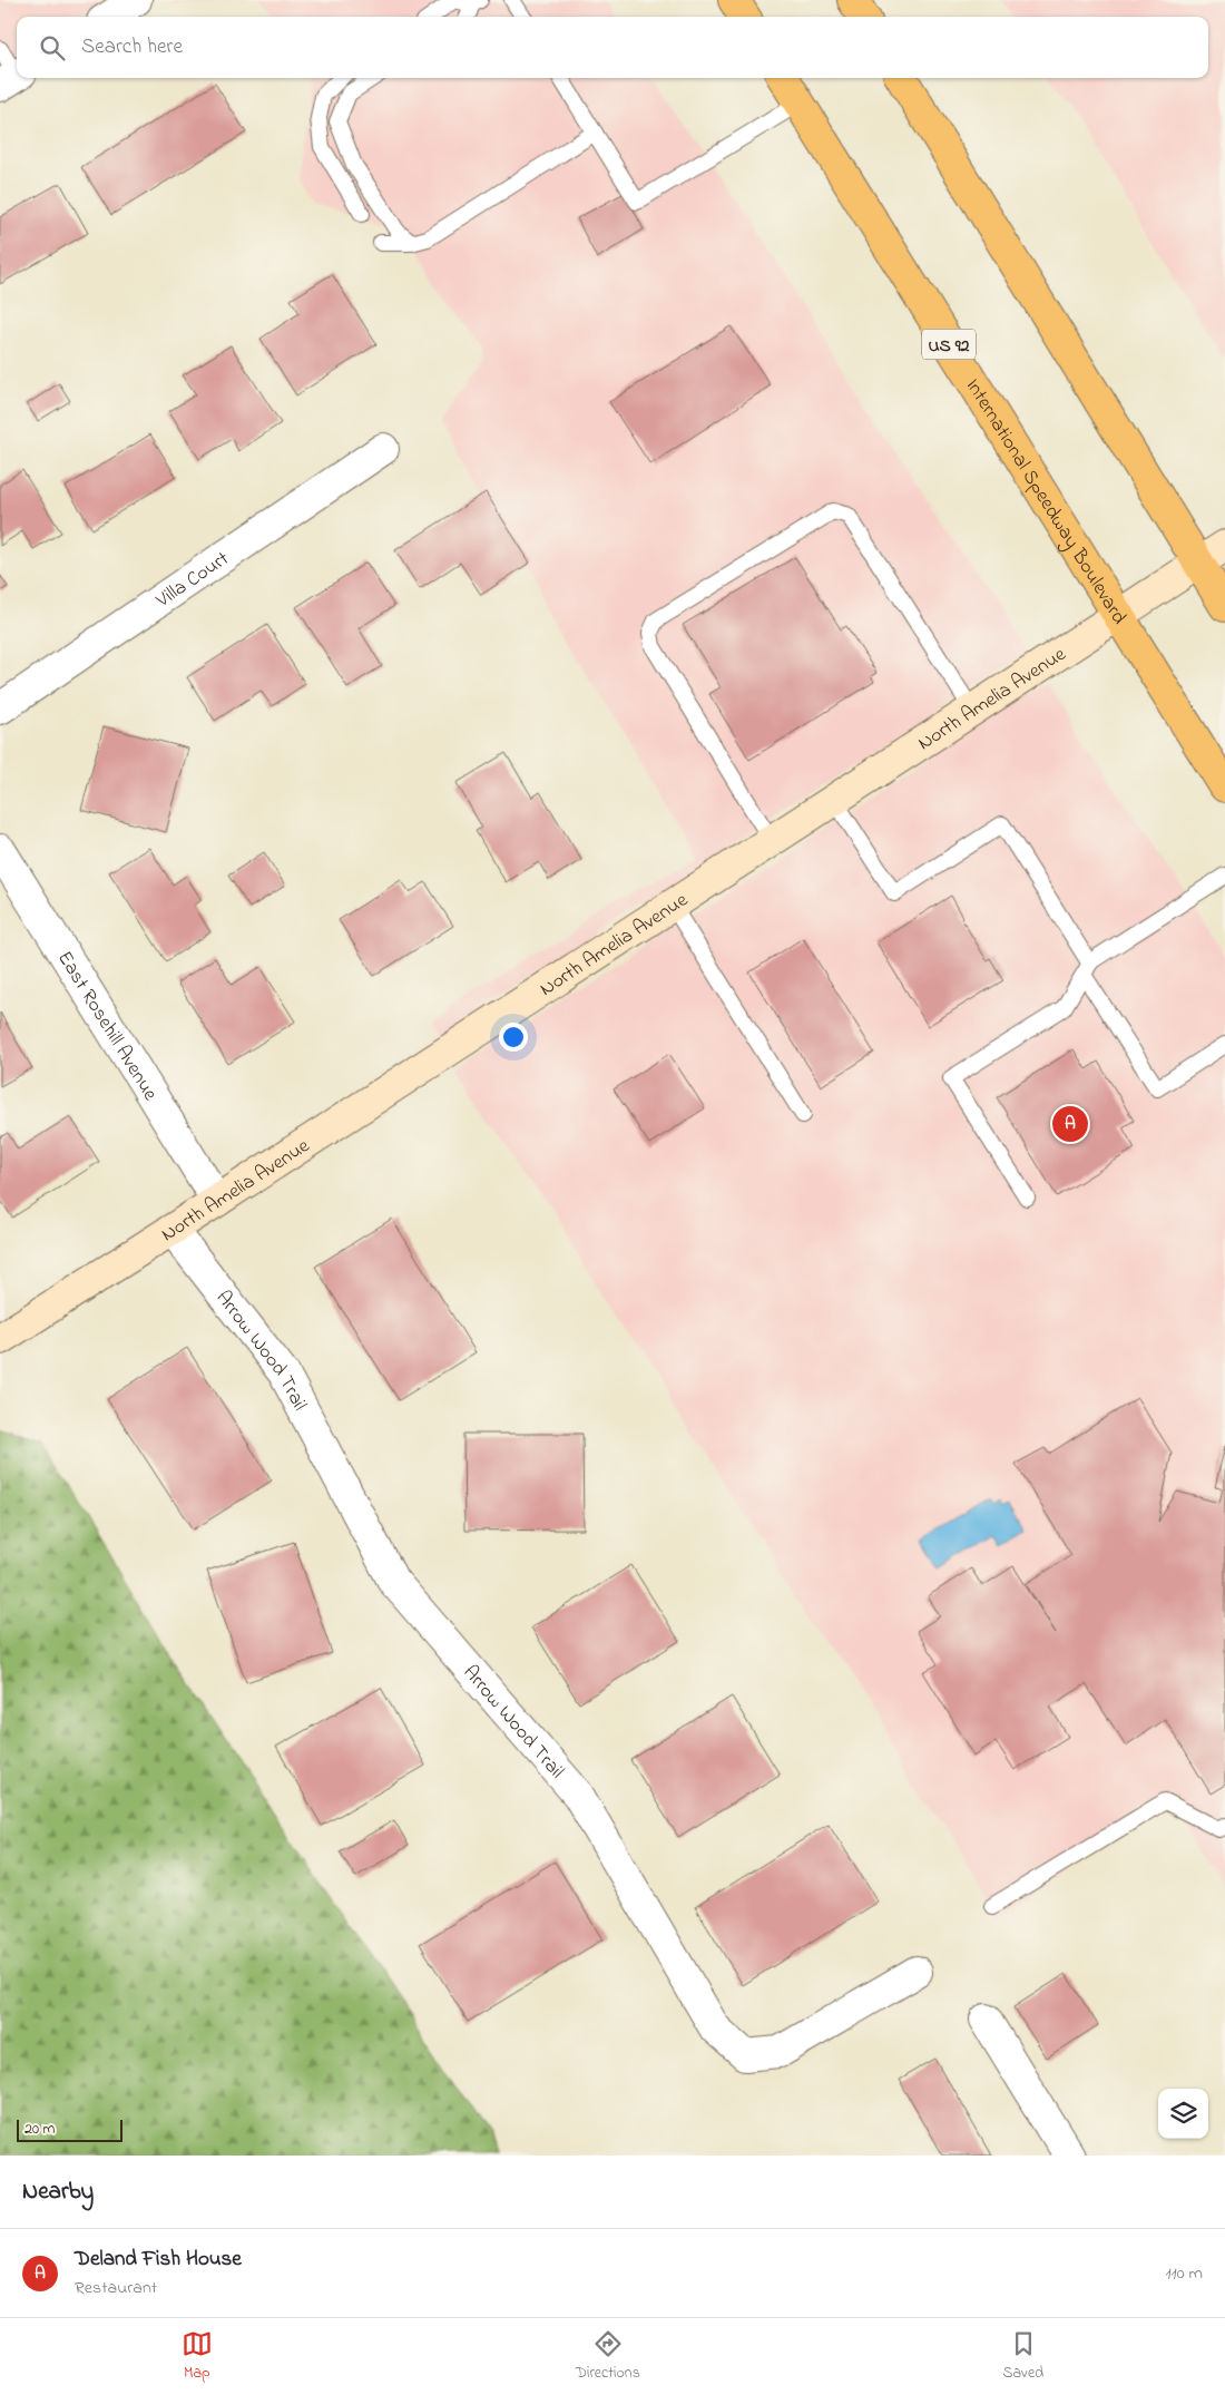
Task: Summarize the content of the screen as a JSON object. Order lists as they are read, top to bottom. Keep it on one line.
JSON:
{"streets":{"main road":["US 92","International Speedway Boulevard","North Amelia Avenue"],"street":["Villa Court","East Rosehill Avenue","Arrow Wood Trail"]},"crossings":[["International Speedway Boulevard","North Amelia Avenue"],["North Amelia Avenue","East Rosehill Avenue"],["North Amelia Avenue","Arrow Wood Trail"]],"scale_bar":"20 m","page":{"search":"Search here","pins":"A","scale":"20 m","heading":"Nearby","list":[{"mark":"A","name":"Deland Fish House","note":"Restaurant","value":"110 m"}],"nav":["Map","Directions","Saved"]}}
